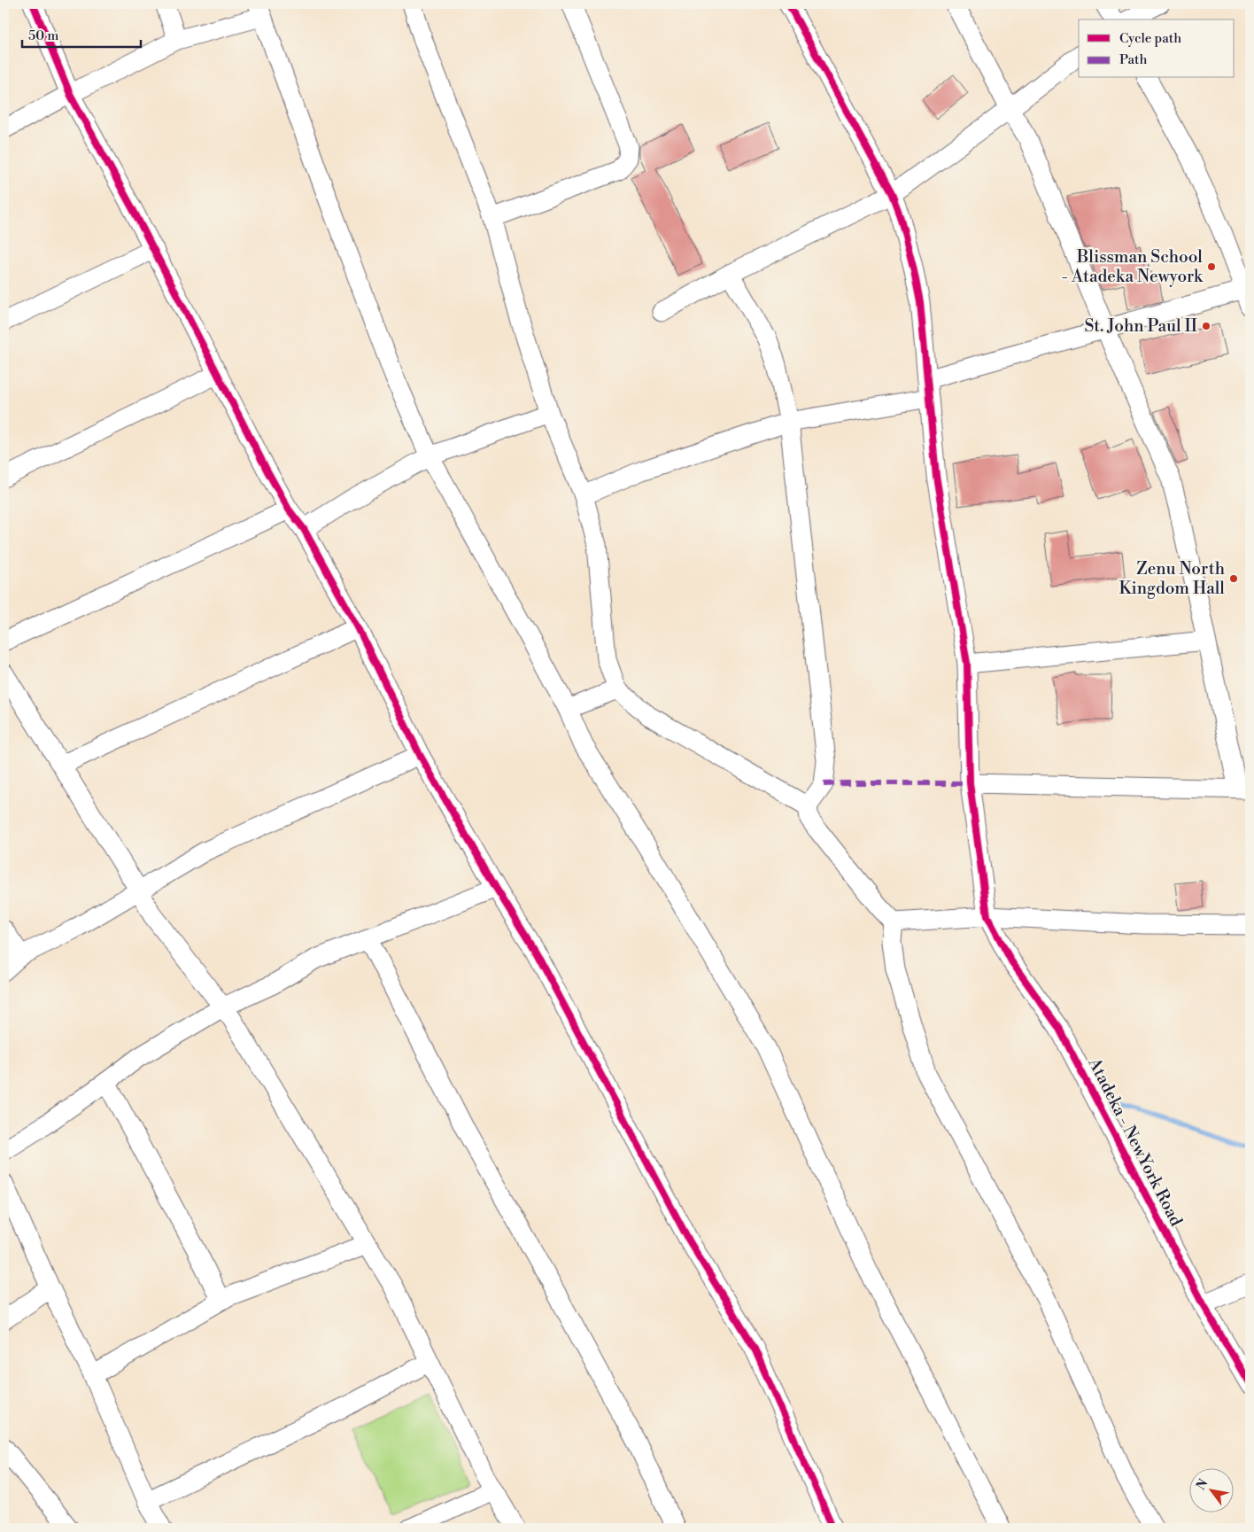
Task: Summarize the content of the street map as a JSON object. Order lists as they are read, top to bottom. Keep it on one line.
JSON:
{"streets":{"street":["Atadeka - NewYork Road"]},"places":["Blissman School - Atadeka Newyork","St. John Paul II","Zenu North Kingdom Hall"],"legend":["Cycle path","Path"],"scale_bar":"50 m","north":"top left"}
